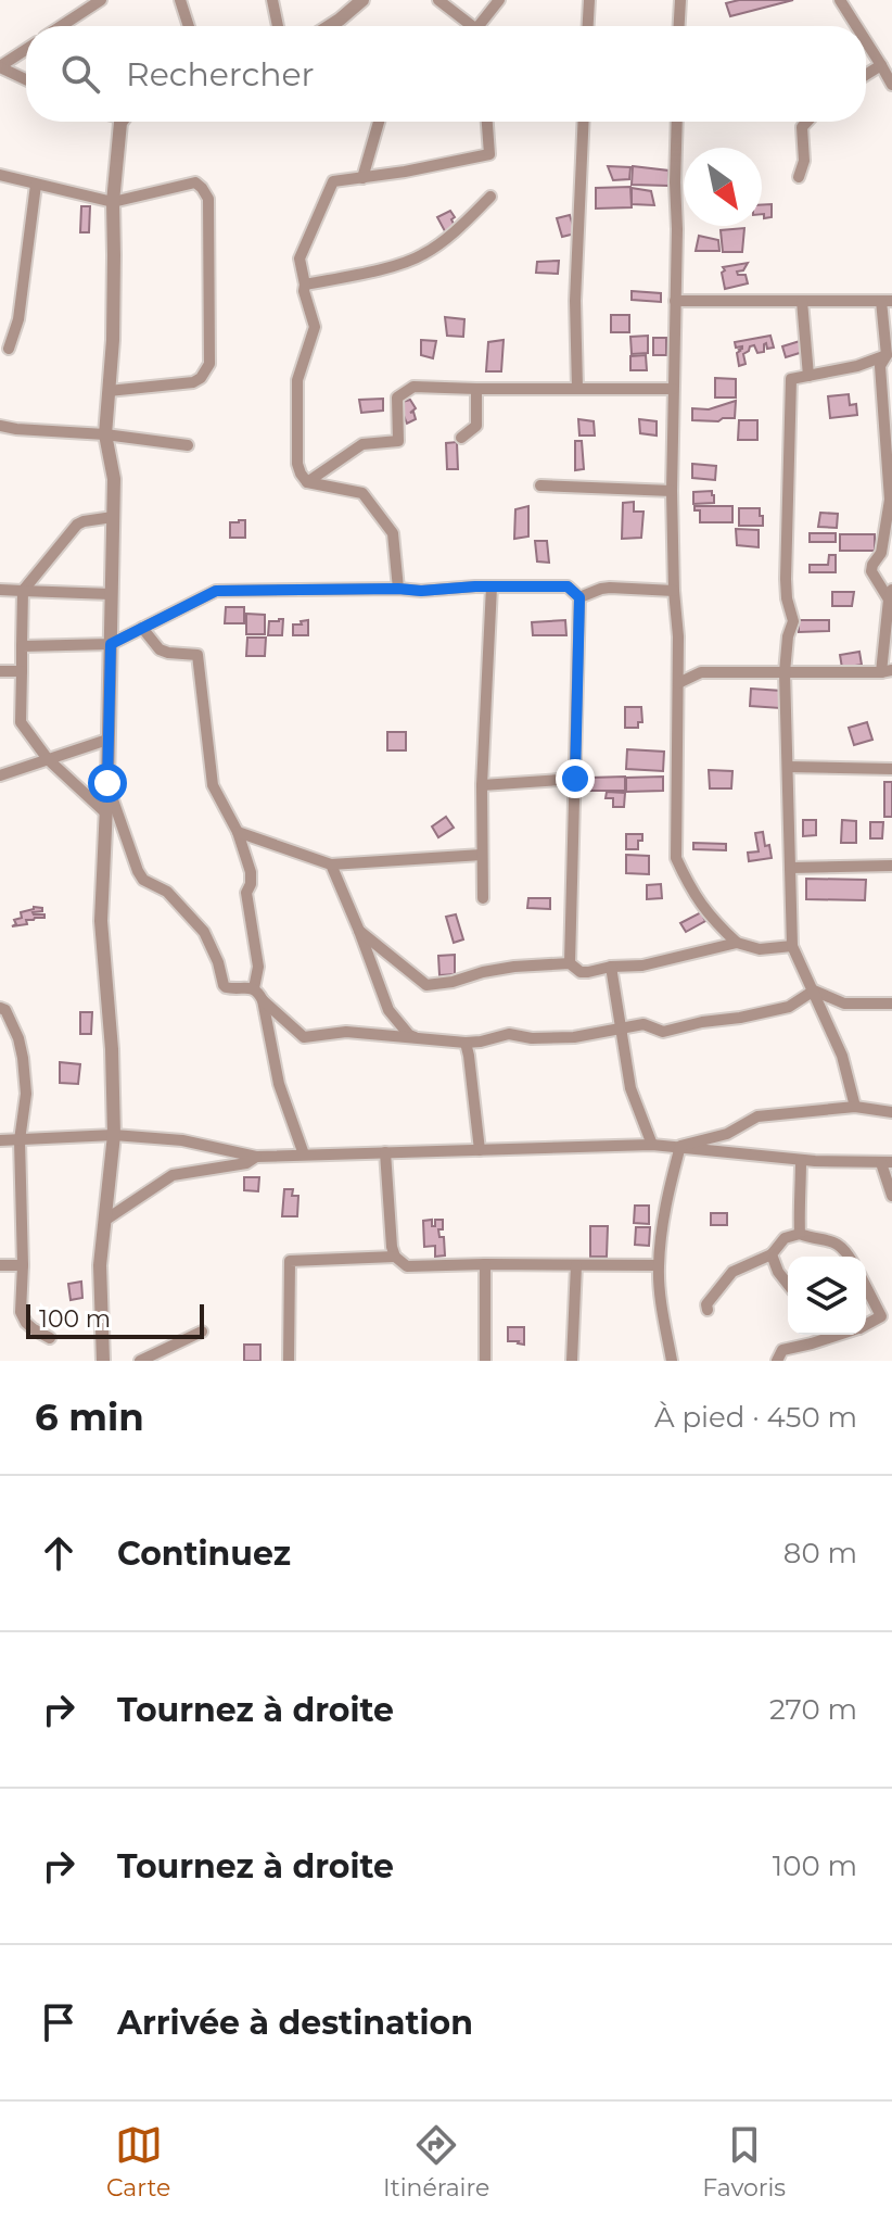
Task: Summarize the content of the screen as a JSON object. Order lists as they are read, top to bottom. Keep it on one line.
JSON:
{"scale_bar":"100 m","north":"bottom right","page":{"search":"Rechercher","scale":"100 m","heading":["6 min","À pied · 450 m"],"list":[["Continuez","80 m"],["Tournez à droite","270 m"],["Tournez à droite","100 m"],"Arrivée à destination"],"nav":["Carte","Itinéraire","Favoris"]}}
